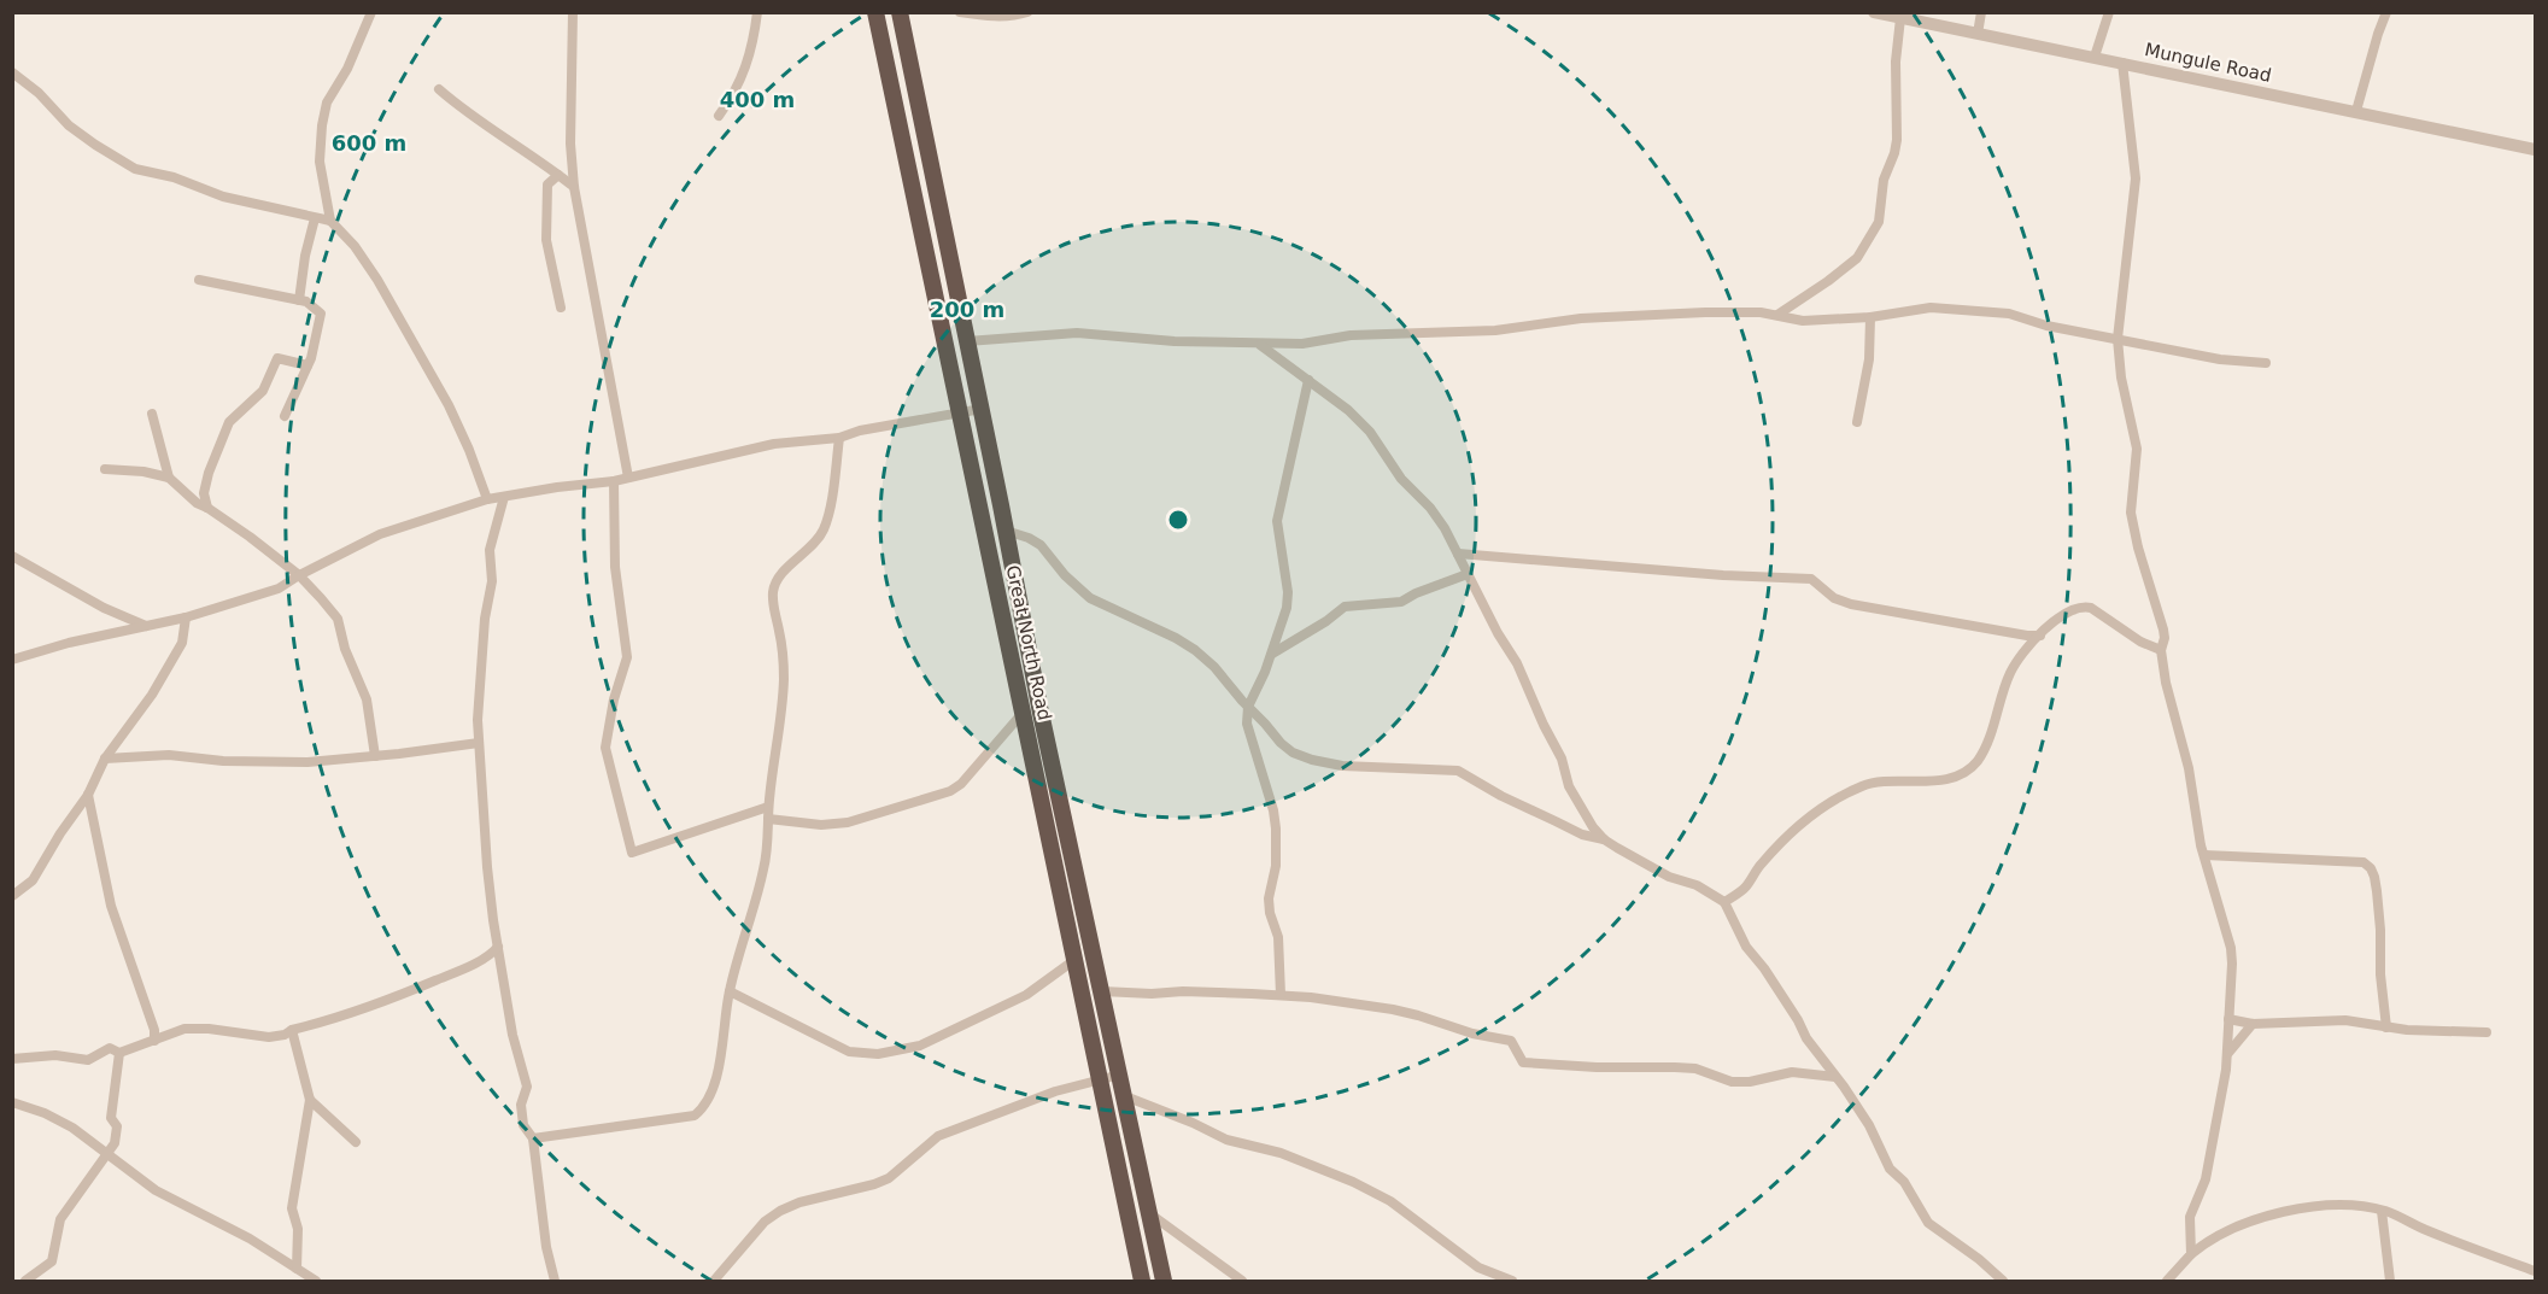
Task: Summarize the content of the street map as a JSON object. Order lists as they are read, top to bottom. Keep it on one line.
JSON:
{"streets":{"highway":["Great North Road"],"street":["Mungule Road"]},"rings":["400 m","600 m","200 m"]}
